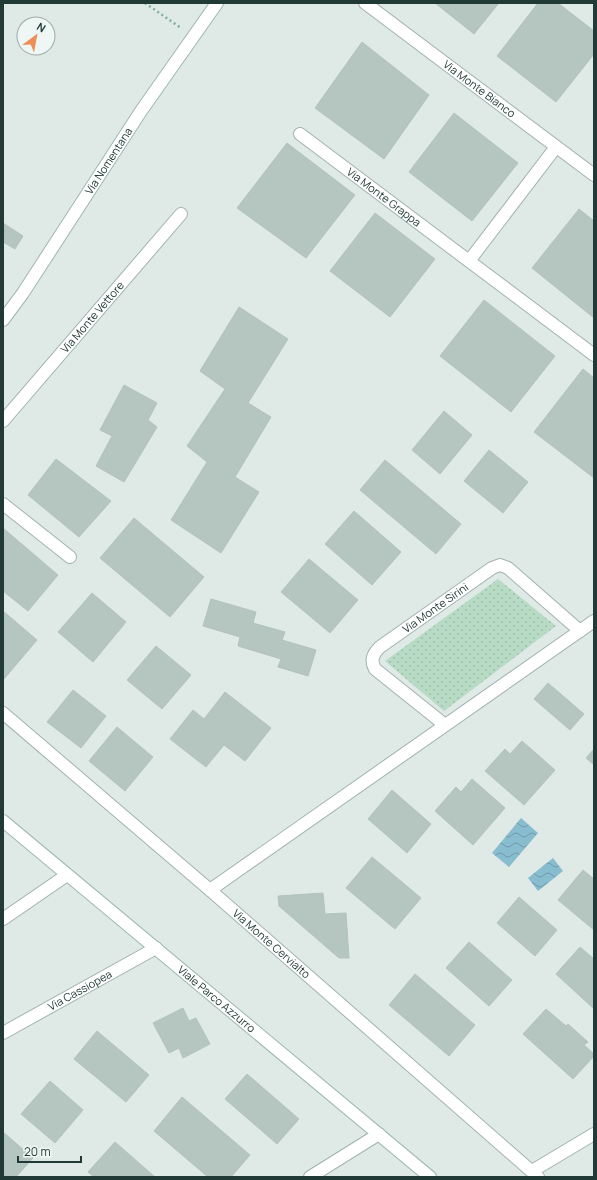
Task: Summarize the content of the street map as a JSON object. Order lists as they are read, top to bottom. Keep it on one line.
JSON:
{"streets":{"street":["Via Monte Bianco","Via Nomentana","Via Monte Grappa","Via Monte Vettore","Via Monte Sirini","Via Monte Cervialto","Via Cassiopea","Viale Parco Azzurro"]},"crossings":[["Via Cassiopea","Viale Parco Azzurro"]],"scale_bar":"20 m","north":"top right"}
